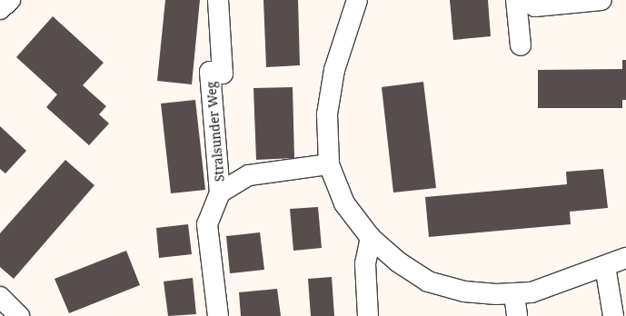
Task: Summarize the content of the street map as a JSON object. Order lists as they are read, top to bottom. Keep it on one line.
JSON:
{"streets":{"street":["Stralsunder Weg"]}}
